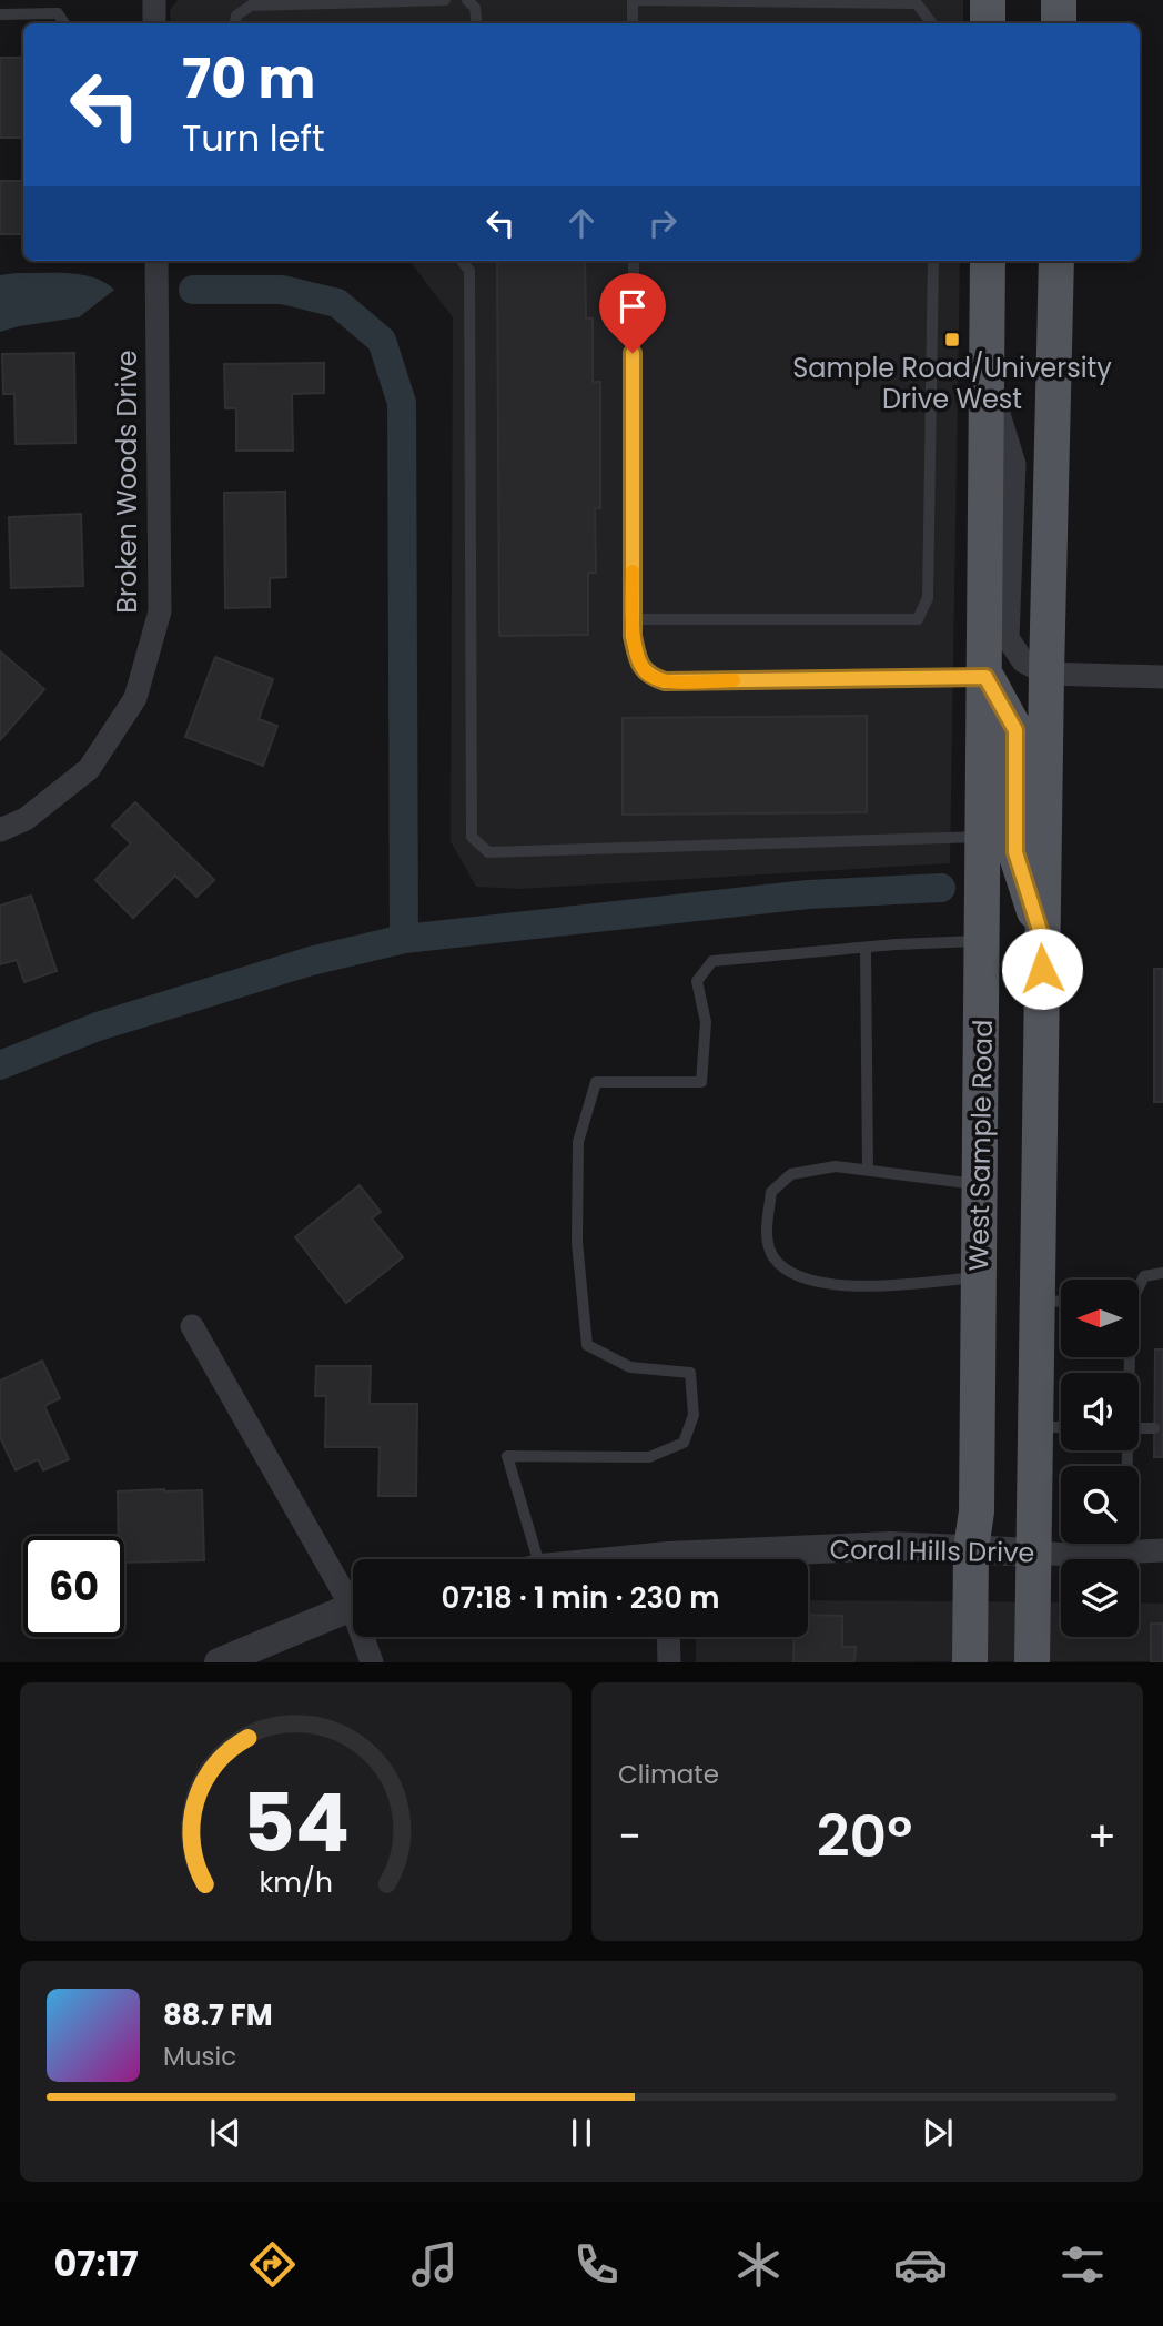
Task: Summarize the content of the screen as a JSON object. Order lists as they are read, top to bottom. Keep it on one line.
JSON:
{"streets":{"main road":["West Sample Road"],"street":["Broken Woods Drive","Coral Hills Drive"]},"crossings":[["West Sample Road","Coral Hills Drive"]],"places":{"transit":["Sample Road/University Drive West"]},"north":"left","page":{"turn":["70 m","Turn left"],"limit":"60","trip":"07:18 · 1 min · 230 m","tile":"Climate","heat":["−","20°","+"],"song":["88.7 FM","Music"],"tabs":"07:17","gauge":["54","km/h"]}}
